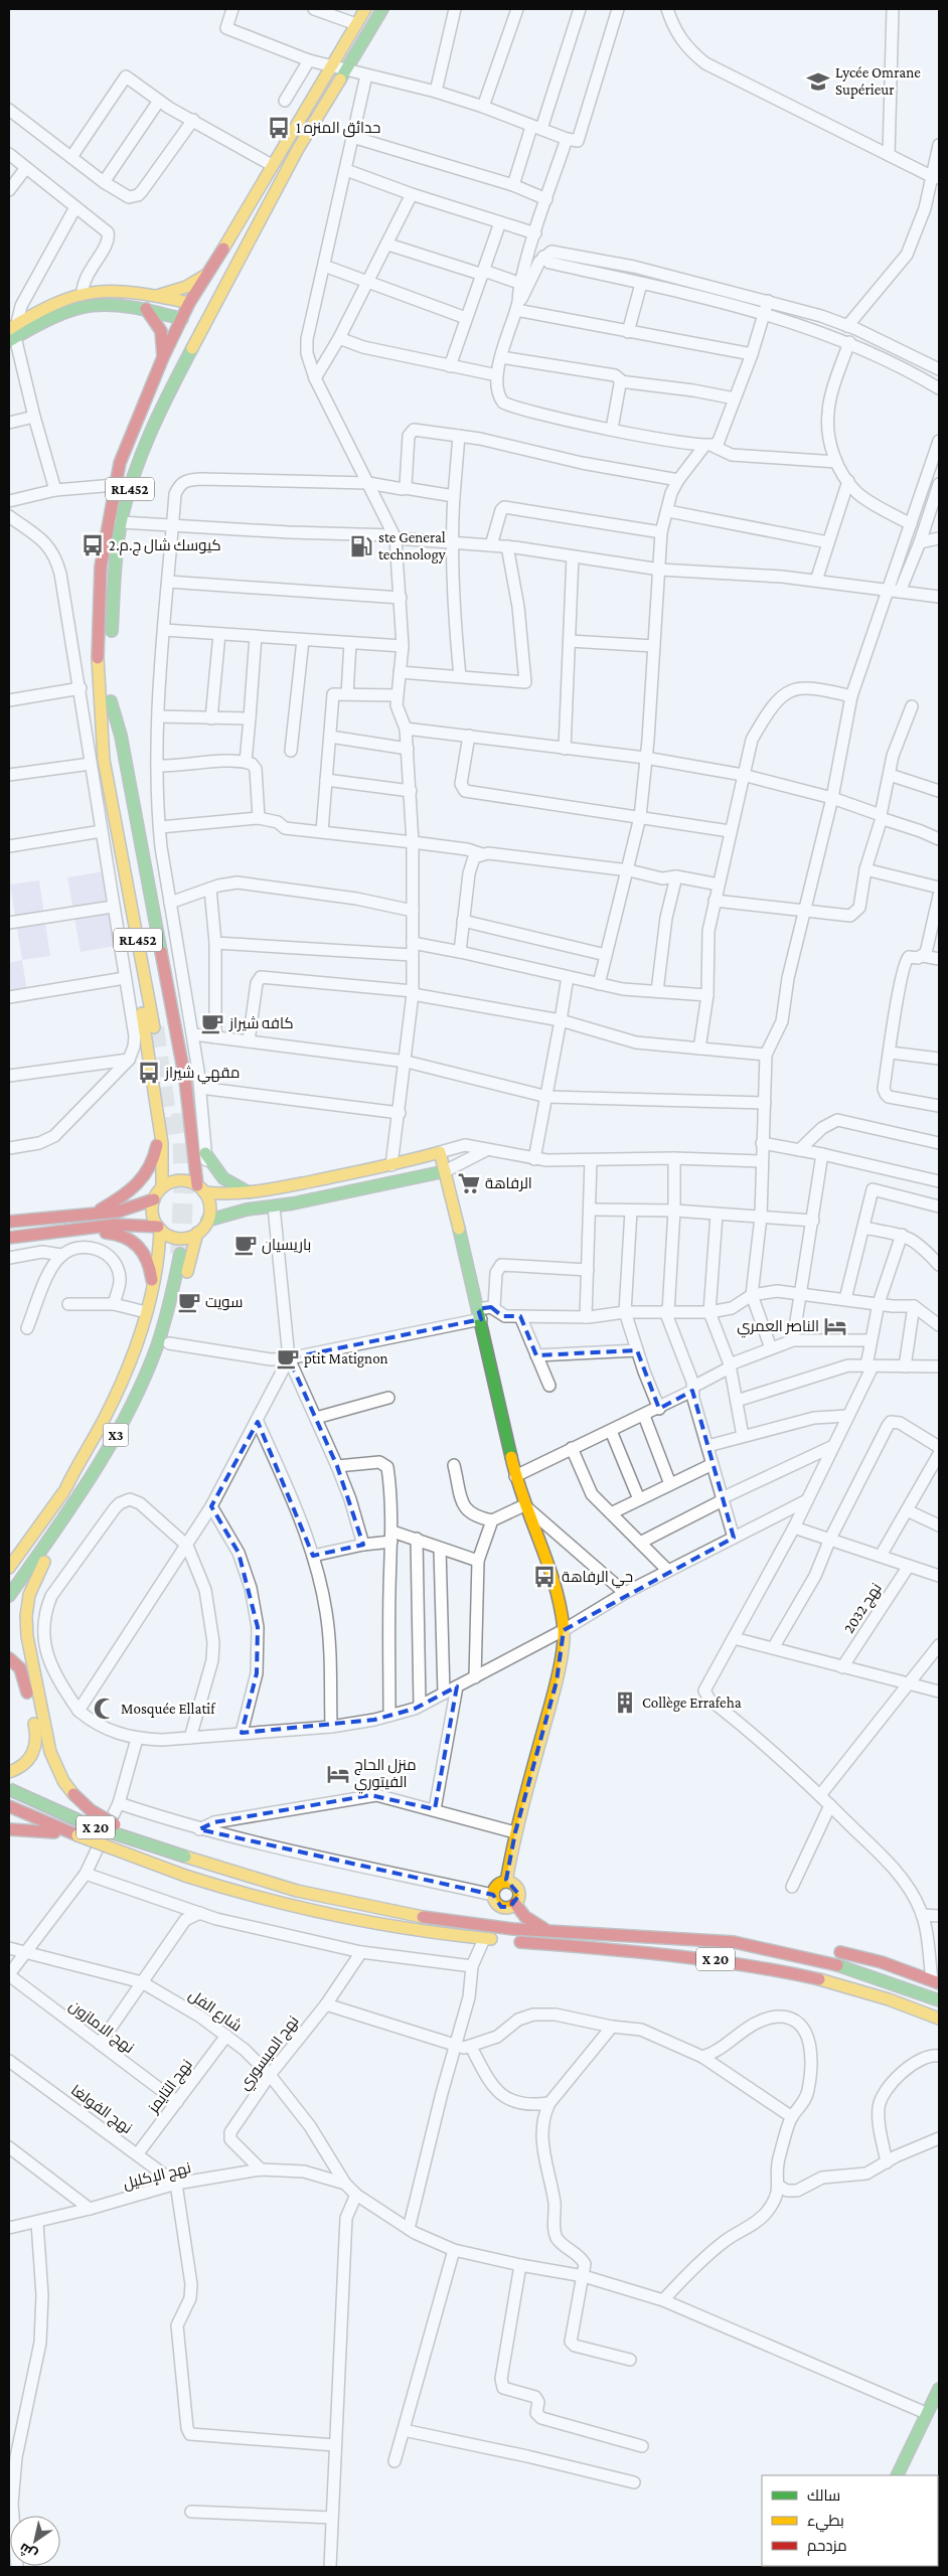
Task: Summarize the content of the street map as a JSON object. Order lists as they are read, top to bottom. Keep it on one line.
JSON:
{"streets":{"main road":["RL452","X3","X 20"],"street":["نهج 2032","شارع الفل","نهج الامازون","نهج الميسوري","نهج التايمز","نهج الفولغا","نهج الإكليل"]},"crossings":[["شارع الفل","نهج الميسوري"],["شارع الفل","نهج التايمز"],["شارع الفل","نهج الإكليل"],["نهج الامازون","نهج التايمز"],["نهج الميسوري","نهج الإكليل"],["نهج التايمز","نهج الفولغا"],["نهج الفولغا","نهج الإكليل"]],"places":{"school or university":["Lycée Omrane Supérieur"],"bus stop":["حدائق المنزه 1","كيوسك شال ج.م.2","مقهي شيراز","حي الرفاهة"],"fuel station":["ste General technology"],"cafe":["کافه شيراز","باريسيان","سويت","ptit Matignon"],"supermarket":["الرفاهة"],"hotel":["الناصر العمري","منزل الحاج الفيتوري"],"building":["Collège Errafeha"],"mosque":["Mosquée Ellatif"]},"legend":["سالك","بطيء","مزدحم"],"north":"bottom left"}
